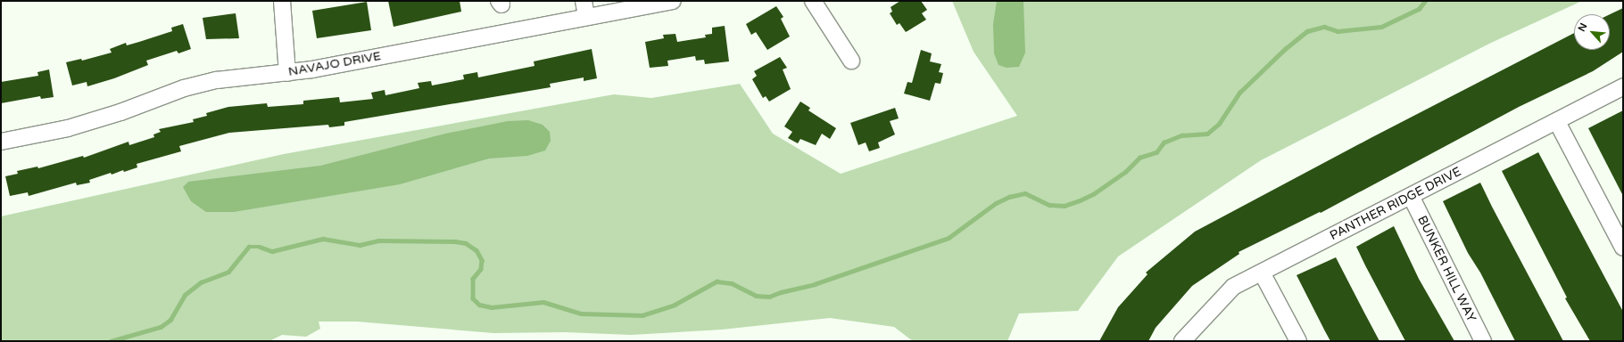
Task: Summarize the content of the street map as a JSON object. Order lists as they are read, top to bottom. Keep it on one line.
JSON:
{"streets":{"street":["NAVAJO DRIVE","PANTHER RIDGE DRIVE","BUNKER HILL WAY"]},"crossings":[["PANTHER RIDGE DRIVE","BUNKER HILL WAY"]],"north":"top left"}
